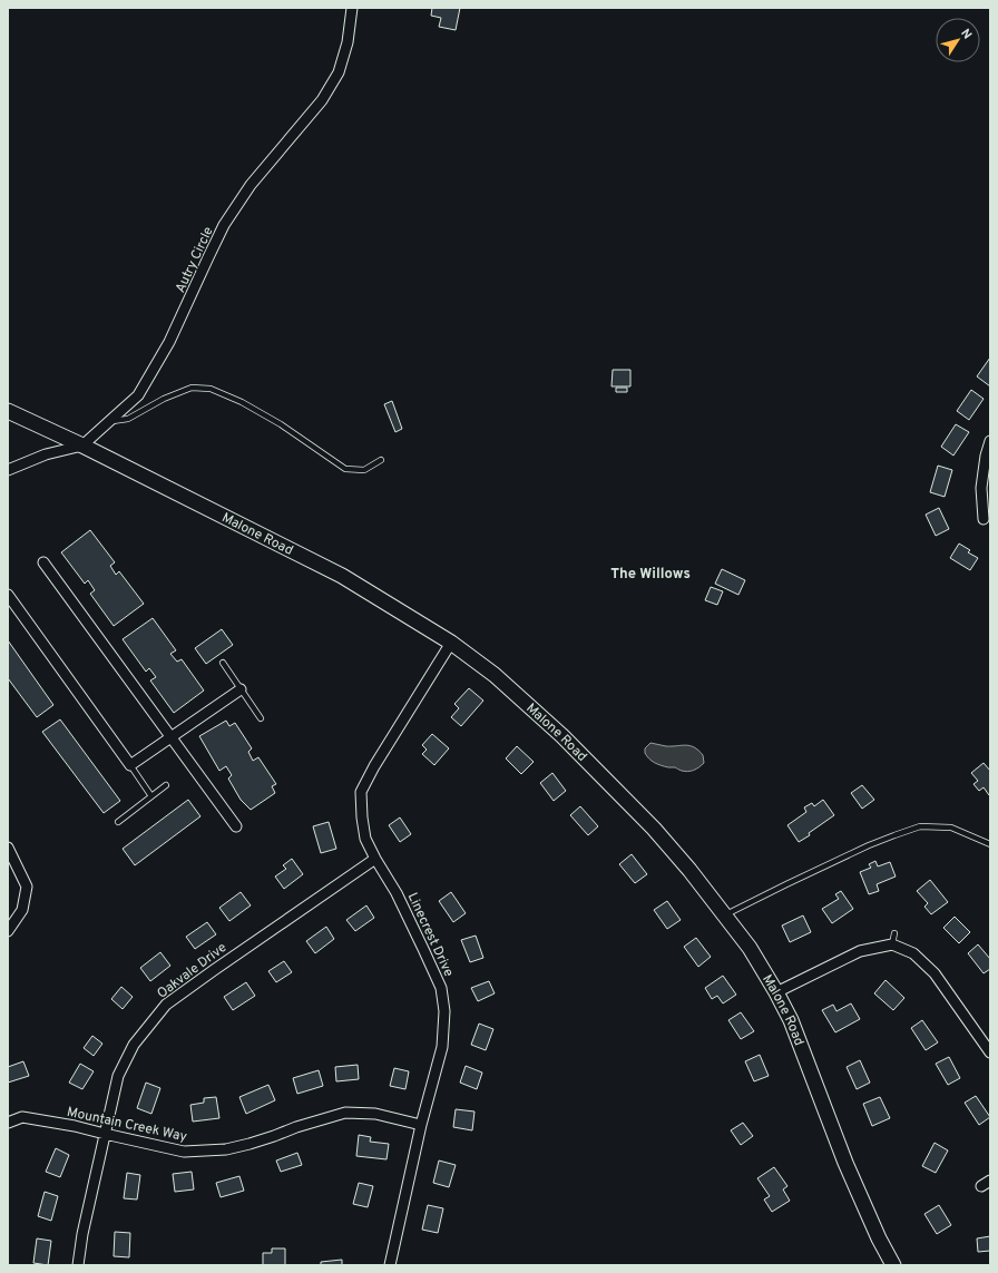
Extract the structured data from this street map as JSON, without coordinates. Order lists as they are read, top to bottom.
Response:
{
  "streets": {
    "street": [
      "Autry Circle",
      "Malone Road",
      "Linecrest Drive",
      "Oakvale Drive",
      "Mountain Creek Way"
    ]
  },
  "crossings": [
    ["Autry Circle", "Malone Road"],
    ["Malone Road", "Linecrest Drive"],
    ["Linecrest Drive", "Oakvale Drive"],
    ["Linecrest Drive", "Mountain Creek Way"],
    ["Oakvale Drive", "Mountain Creek Way"]
  ],
  "districts": ["The Willows"],
  "north": "top right"
}
